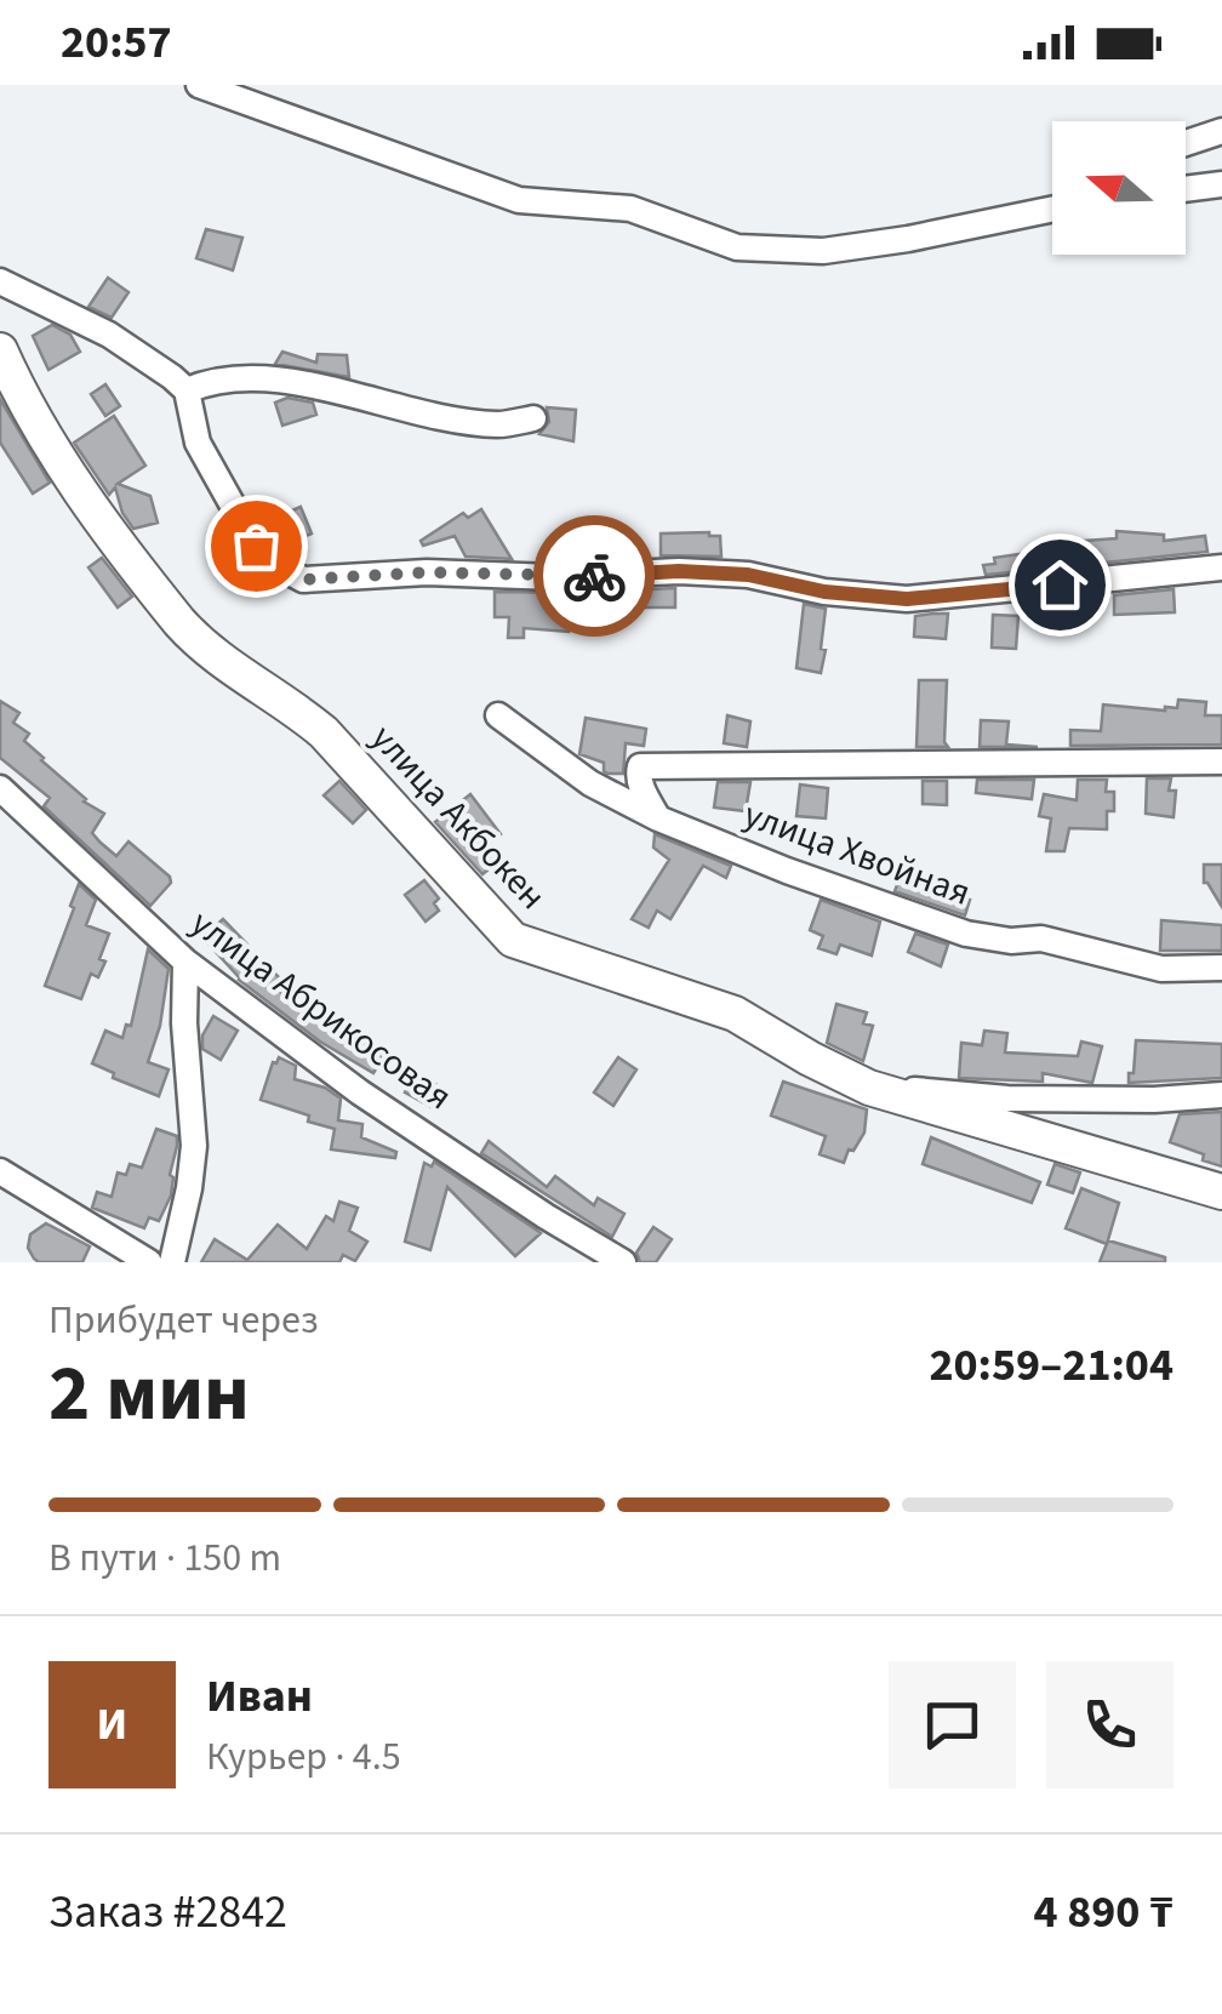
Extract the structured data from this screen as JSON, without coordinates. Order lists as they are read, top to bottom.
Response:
{
  "streets": {
    "street": ["улица Акбокен", "улица Хвойная", "улица Абрикосовая"]
  },
  "north": "left",
  "page": {
    "status": "20:57",
    "heading": ["2 мин", "Прибудет через", "20:59–21:04"],
    "panel": [
      "Иван",
      "Курьер · 4.5",
      "Заказ #2842",
      "4 890 ₸"
    ],
    "bar": "В пути · 150 m",
    "round": "И"
  }
}
